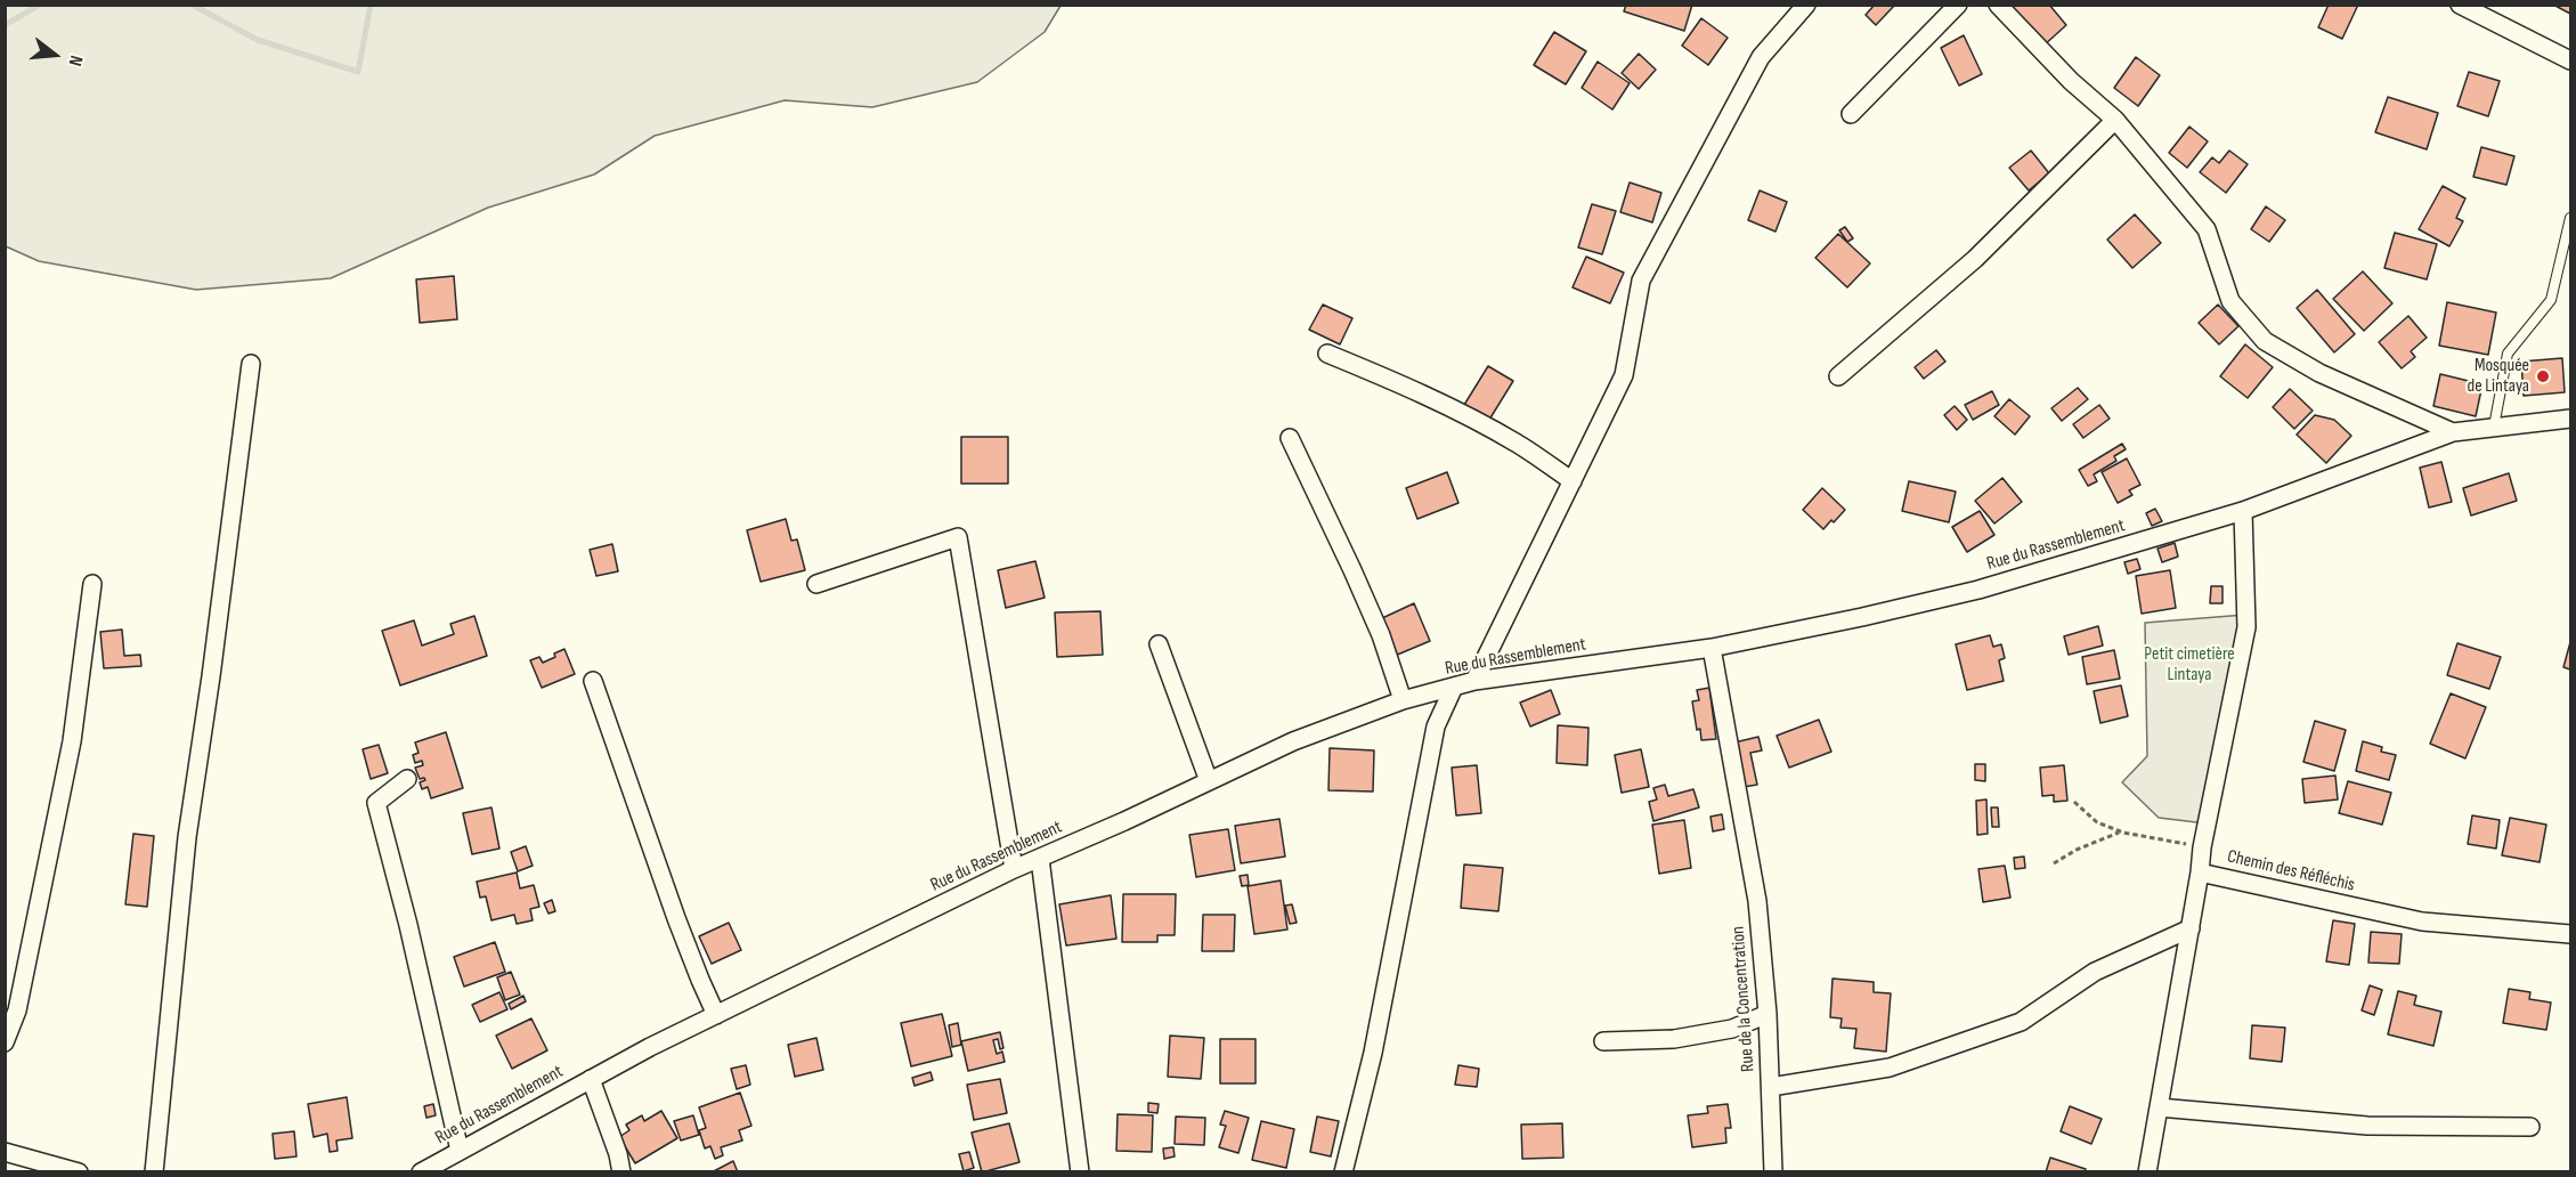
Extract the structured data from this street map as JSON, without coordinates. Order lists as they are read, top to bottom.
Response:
{
  "streets": {
    "street": ["Rue du Rassemblement", "Chemin des Réfléchis", "Rue de la Concentration"]
  },
  "crossings": [
    ["Rue du Rassemblement", "Chemin des Réfléchis"],
    ["Rue du Rassemblement", "Rue de la Concentration"]
  ],
  "parks": ["Petit cimetière Lintaya"],
  "places": ["Mosquée de Lintaya"],
  "north": "right"
}
